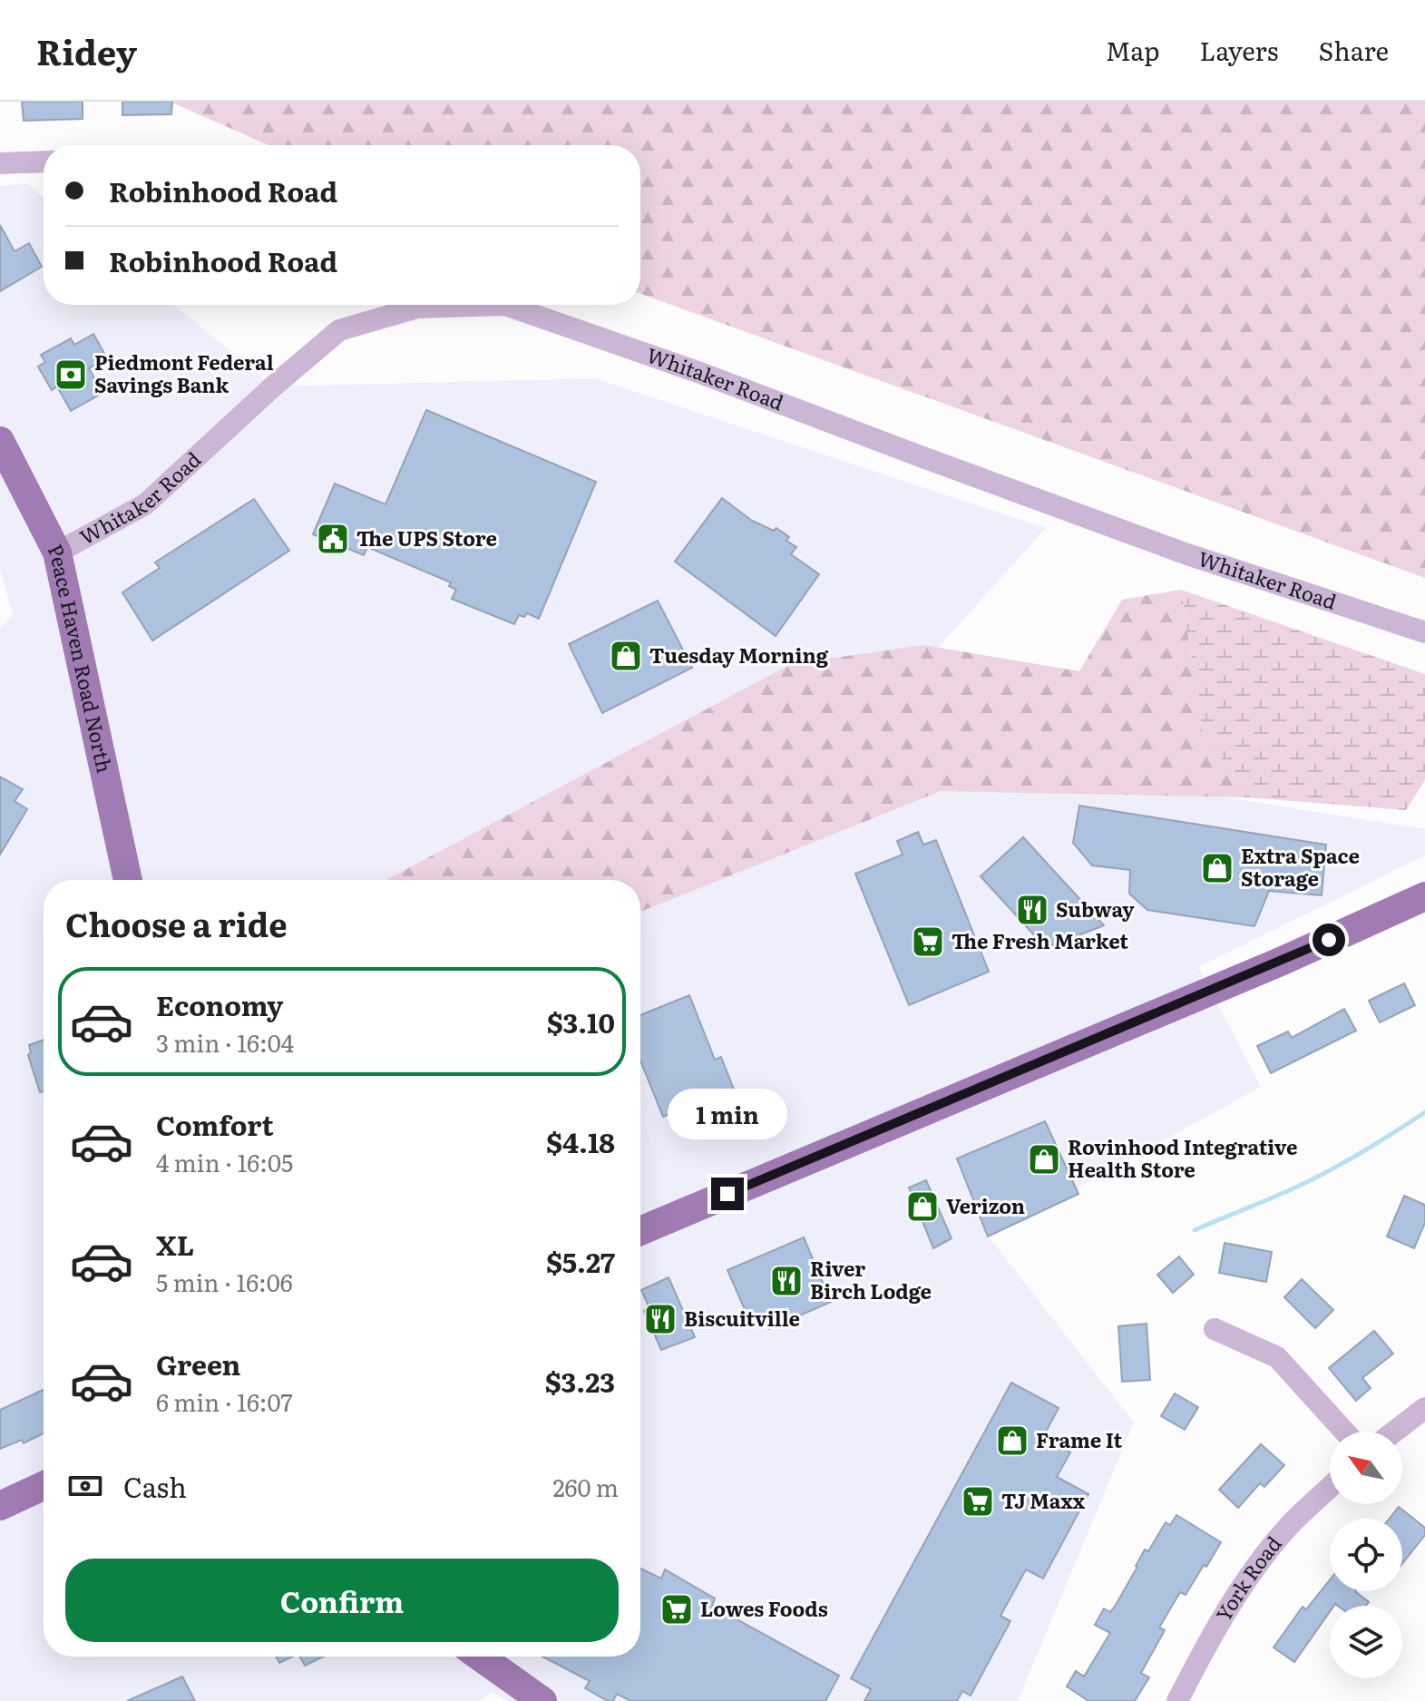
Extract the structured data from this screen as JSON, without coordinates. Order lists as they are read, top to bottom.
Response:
{
  "streets": {
    "main road": ["Peace Haven Road North"],
    "street": ["Whitaker Road", "York Road"]
  },
  "crossings": [
    ["Whitaker Road", "Peace Haven Road North"]
  ],
  "places": {
    "bank": ["Piedmont Federal Savings Bank"],
    "public building": ["The UPS Store"],
    "shop": [
      "Tuesday Morning",
      "Extra Space Storage",
      "Rovinhood Integrative Health Store",
      "Verizon",
      "Frame It"
    ],
    "restaurant": ["Subway", "River Birch Lodge", "Biscuitville"],
    "supermarket": ["The Fresh Market", "TJ Maxx", "Lowes Foods"]
  },
  "north": "top left",
  "page": {
    "header": "Ridey",
    "nav": ["Map", "Layers", "Share"],
    "banner": ["Robinhood Road", "Robinhood Road"],
    "heading": "Choose a ride",
    "list": [
      {
        "name": "Economy",
        "note": "3 min · 16:04",
        "value": "$3.10"
      },
      {
        "name": "Comfort",
        "note": "4 min · 16:05",
        "value": "$4.18"
      },
      {
        "name": "XL",
        "note": "5 min · 16:06",
        "value": "$5.27"
      },
      {
        "name": "Green",
        "note": "6 min · 16:07",
        "value": "$3.23"
      }
    ],
    "bubble": "1 min",
    "pay": ["Cash", "260 m"],
    "buttons": "Confirm"
  }
}
